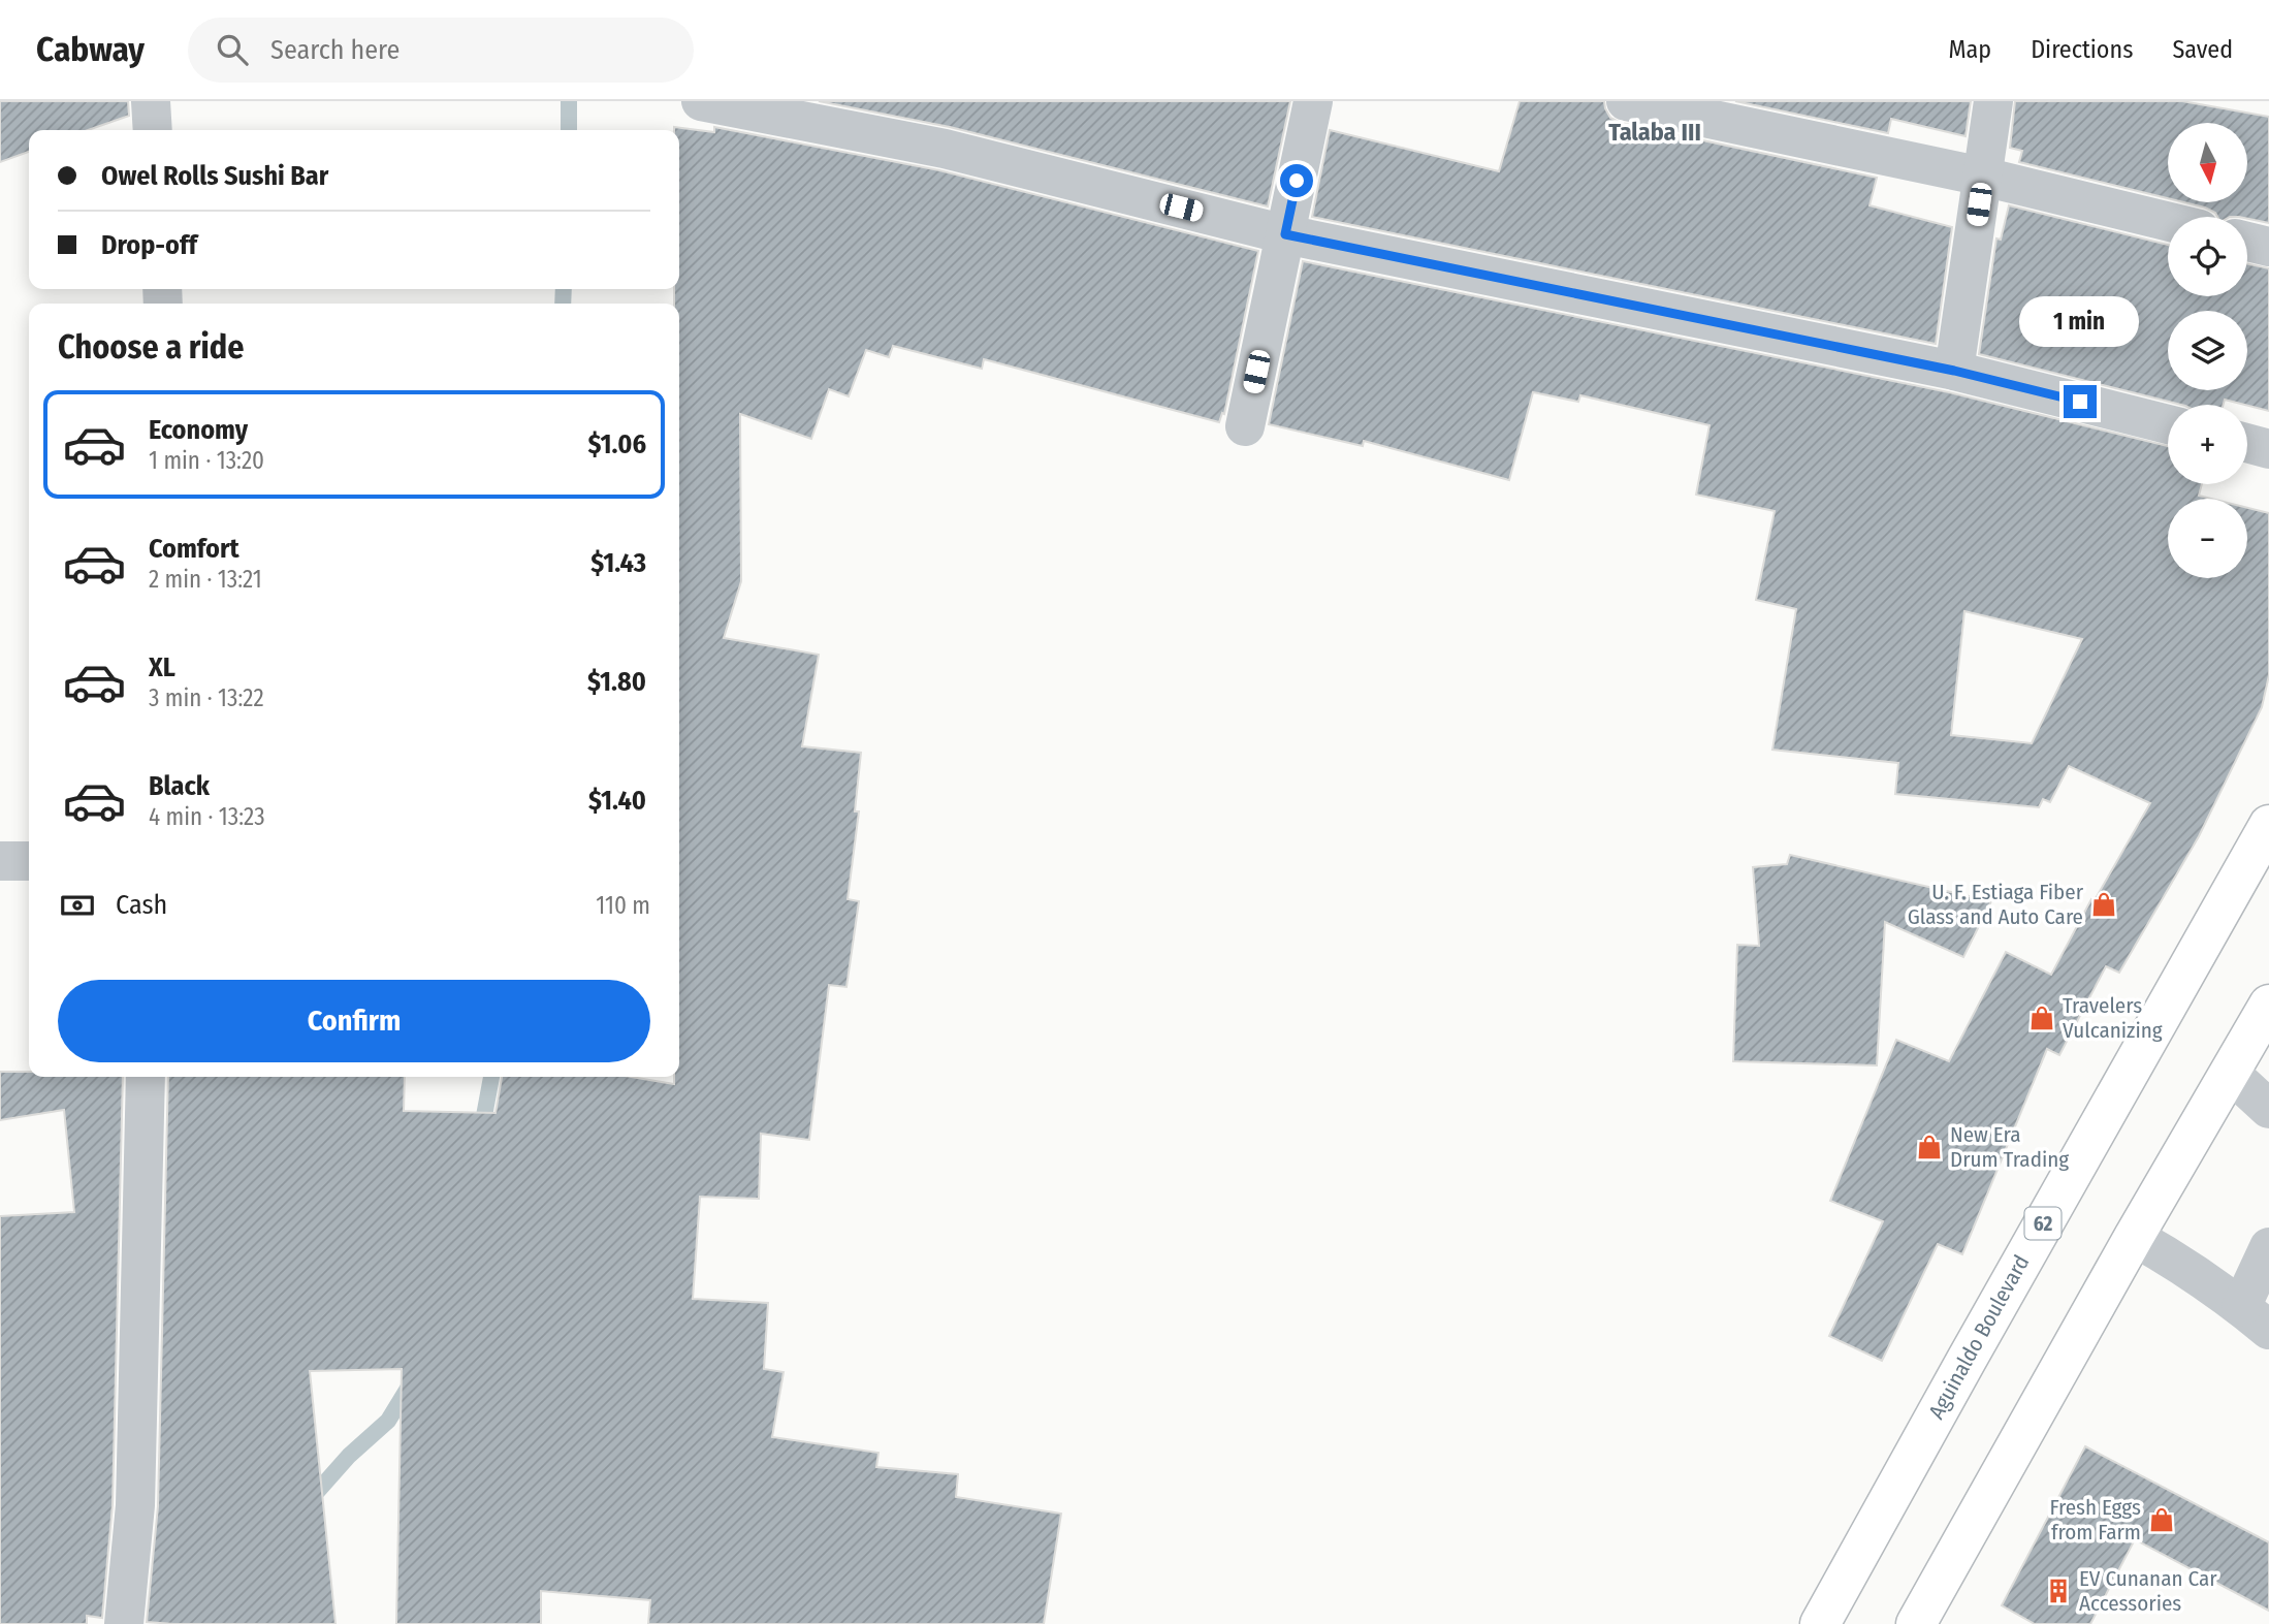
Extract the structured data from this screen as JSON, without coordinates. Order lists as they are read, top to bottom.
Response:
{
  "streets": {
    "highway": ["62", "Aguinaldo Boulevard"]
  },
  "districts": ["Talaba III"],
  "places": {
    "shop": [
      "U. F. Estiaga Fiber Glass and Auto Care",
      "Travelers Vulcanizing",
      "New Era Drum Trading",
      "Fresh Eggs from Farm"
    ],
    "building": ["EV Cunanan Car Accessories"]
  },
  "north": "bottom",
  "page": {
    "header": "Cabway",
    "search": "Search here",
    "nav": ["Map", "Directions", "Saved"],
    "map_buttons": ["+", "−"],
    "banner": ["Owel Rolls Sushi Bar", "Drop-off"],
    "bubble": "1 min",
    "heading": "Choose a ride",
    "list": [
      {
        "name": "Economy",
        "note": "1 min · 13:20",
        "value": "$1.06"
      },
      {
        "name": "Comfort",
        "note": "2 min · 13:21",
        "value": "$1.43"
      },
      {
        "name": "XL",
        "note": "3 min · 13:22",
        "value": "$1.80"
      },
      {
        "name": "Black",
        "note": "4 min · 13:23",
        "value": "$1.40"
      }
    ],
    "pay": ["Cash", "110 m"],
    "buttons": "Confirm"
  }
}
